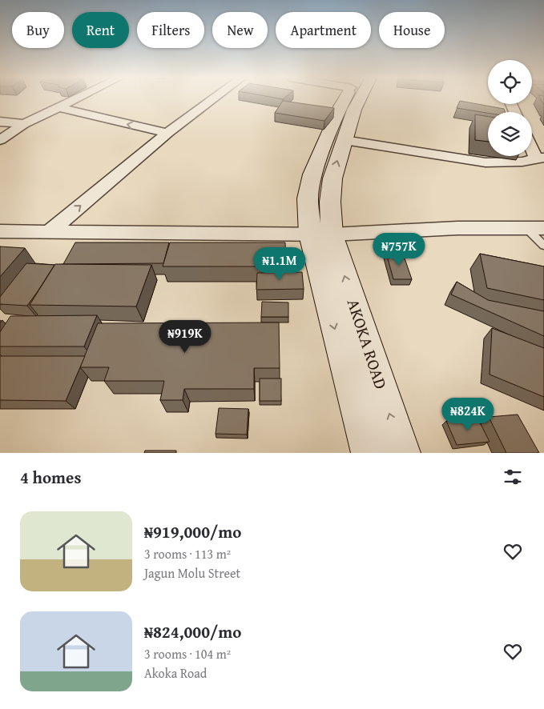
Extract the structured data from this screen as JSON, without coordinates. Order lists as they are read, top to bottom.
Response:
{
  "streets": {
    "main road": ["AKOKA ROAD"]
  },
  "page": {
    "chip": [
      "Buy",
      "Rent",
      "Filters",
      "New",
      "Apartment",
      "House"
    ],
    "price": [
      "₦757K",
      "₦1.1M",
      "₦919K",
      "₦824K"
    ],
    "heading": "4 homes",
    "list": [
      {
        "name": "₦919,000/mo",
        "note": "3 rooms · 113 m² · Jagun Molu Street"
      },
      {
        "name": "₦824,000/mo",
        "note": "3 rooms · 104 m² · Akoka Road"
      }
    ]
  }
}
